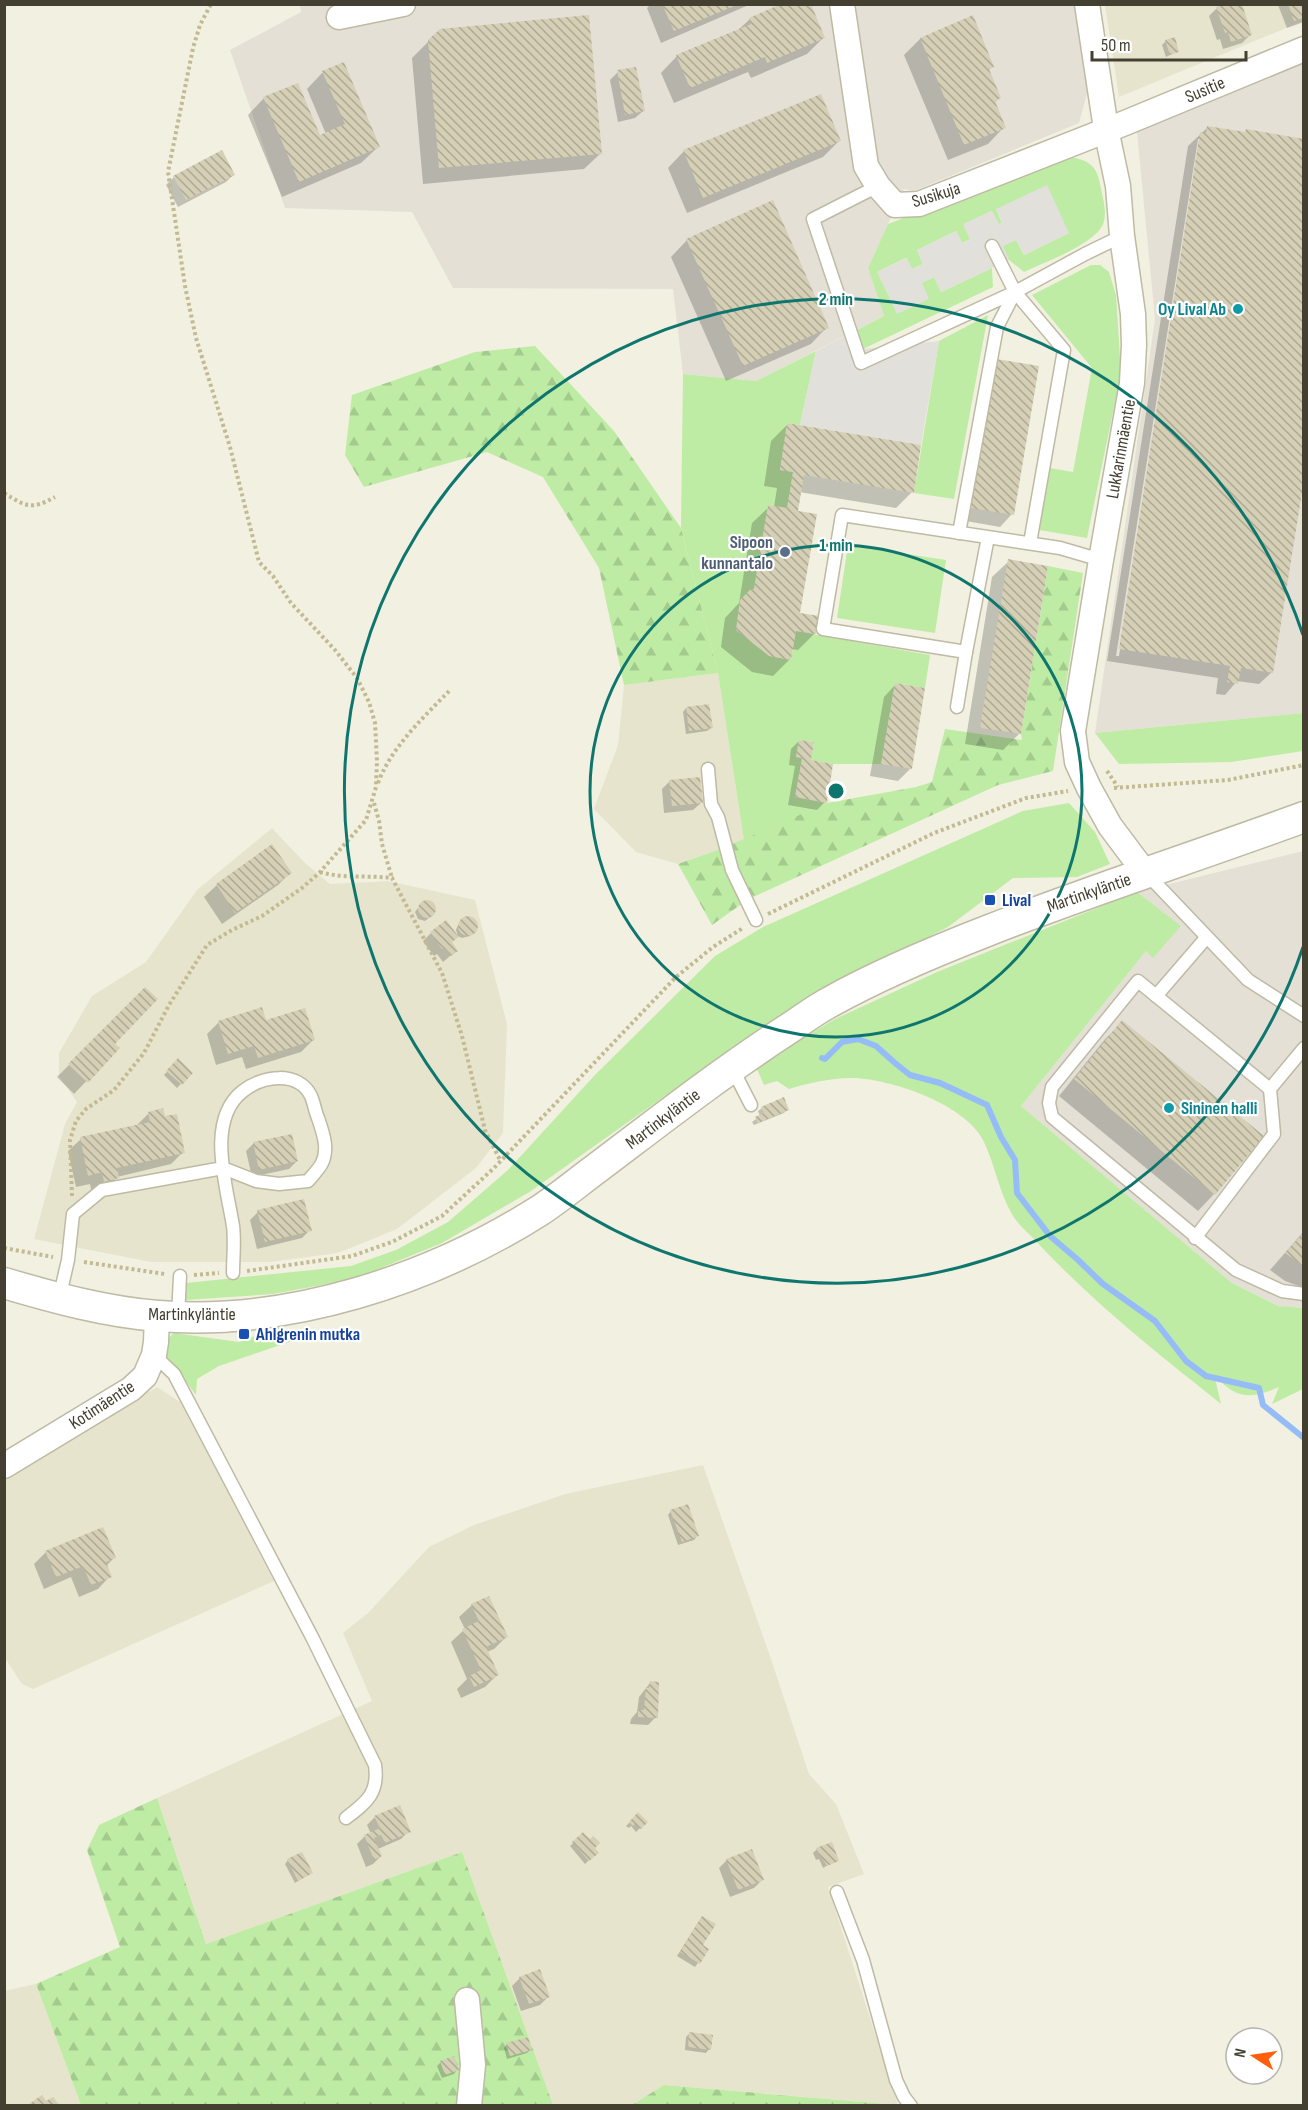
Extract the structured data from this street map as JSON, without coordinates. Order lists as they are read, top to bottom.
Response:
{
  "streets": {
    "street": [
      "Susitie",
      "Susikuja",
      "Lukkarinmäentie",
      "Martinkyläntie",
      "Kotimäentie"
    ]
  },
  "crossings": [
    ["Susitie", "Susikuja"],
    ["Susitie", "Lukkarinmäentie"],
    ["Susikuja", "Lukkarinmäentie"],
    ["Lukkarinmäentie", "Martinkyläntie"],
    ["Martinkyläntie", "Kotimäentie"]
  ],
  "places": {
    "other": ["Oy Lival Ab", "Sipoon kunnantalo", "Sininen halli"],
    "transit": ["Lival", "Ahlgrenin mutka"]
  },
  "scale_bar": "50 m",
  "north": "left",
  "rings": ["2 min", "1 min"]
}
